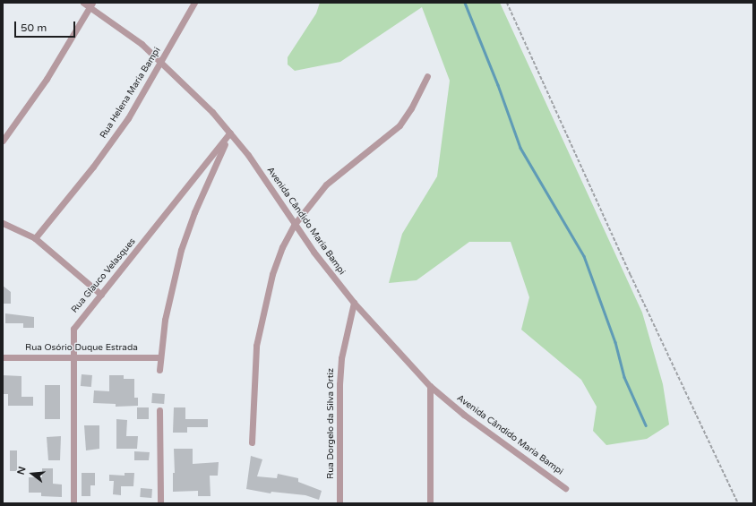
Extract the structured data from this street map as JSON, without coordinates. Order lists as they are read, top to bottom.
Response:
{
  "streets": {
    "street": [
      "Rua Helena Maria Bampi",
      "Avenida Cândido Maria Bampi",
      "Rua Glauco Velasques",
      "Rua Osório Duque Estrada",
      "Rua Dorgelo da Silva Ortiz"
    ]
  },
  "crossings": [
    ["Rua Helena Maria Bampi", "Avenida Cândido Maria Bampi"],
    ["Avenida Cândido Maria Bampi", "Rua Glauco Velasques"],
    ["Avenida Cândido Maria Bampi", "Rua Dorgelo da Silva Ortiz"],
    ["Rua Glauco Velasques", "Rua Osório Duque Estrada"]
  ],
  "scale_bar": "50 m",
  "north": "left"
}
